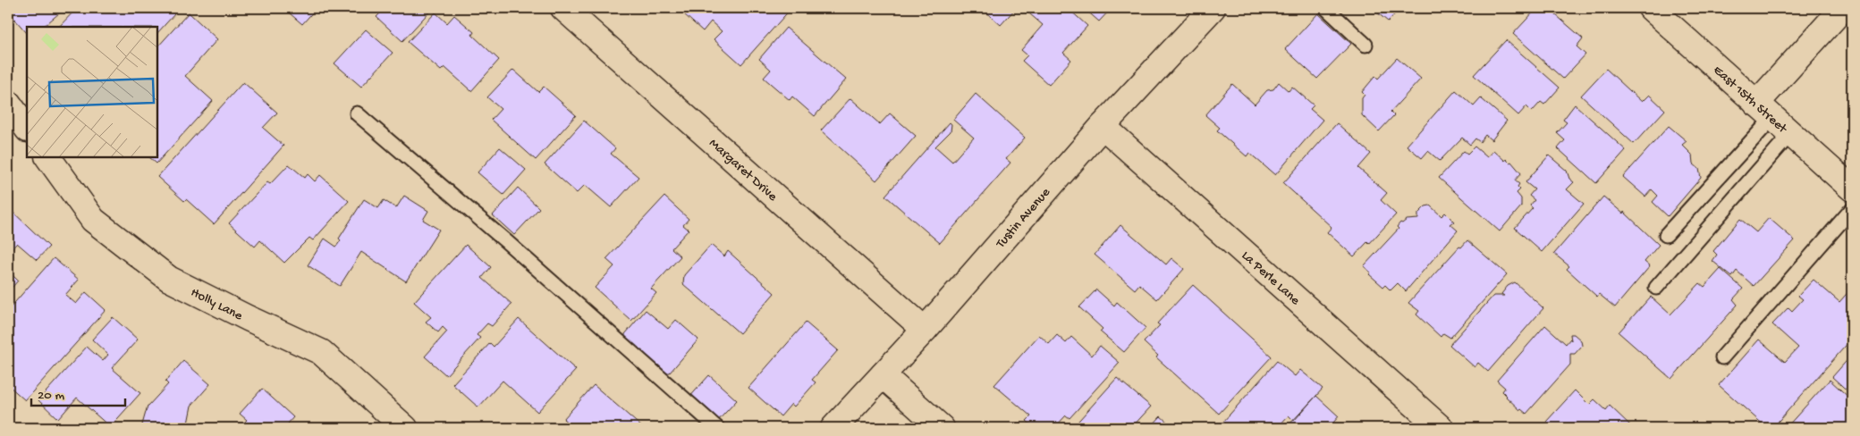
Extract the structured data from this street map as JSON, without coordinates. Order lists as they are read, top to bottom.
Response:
{
  "streets": {
    "street": [
      "East 15th Street",
      "Margaret Drive",
      "Tustin Avenue",
      "La Perle Lane",
      "Holly Lane"
    ]
  },
  "crossings": [
    ["Margaret Drive", "Tustin Avenue"],
    ["Tustin Avenue", "La Perle Lane"]
  ],
  "scale_bar": "20 m"
}
